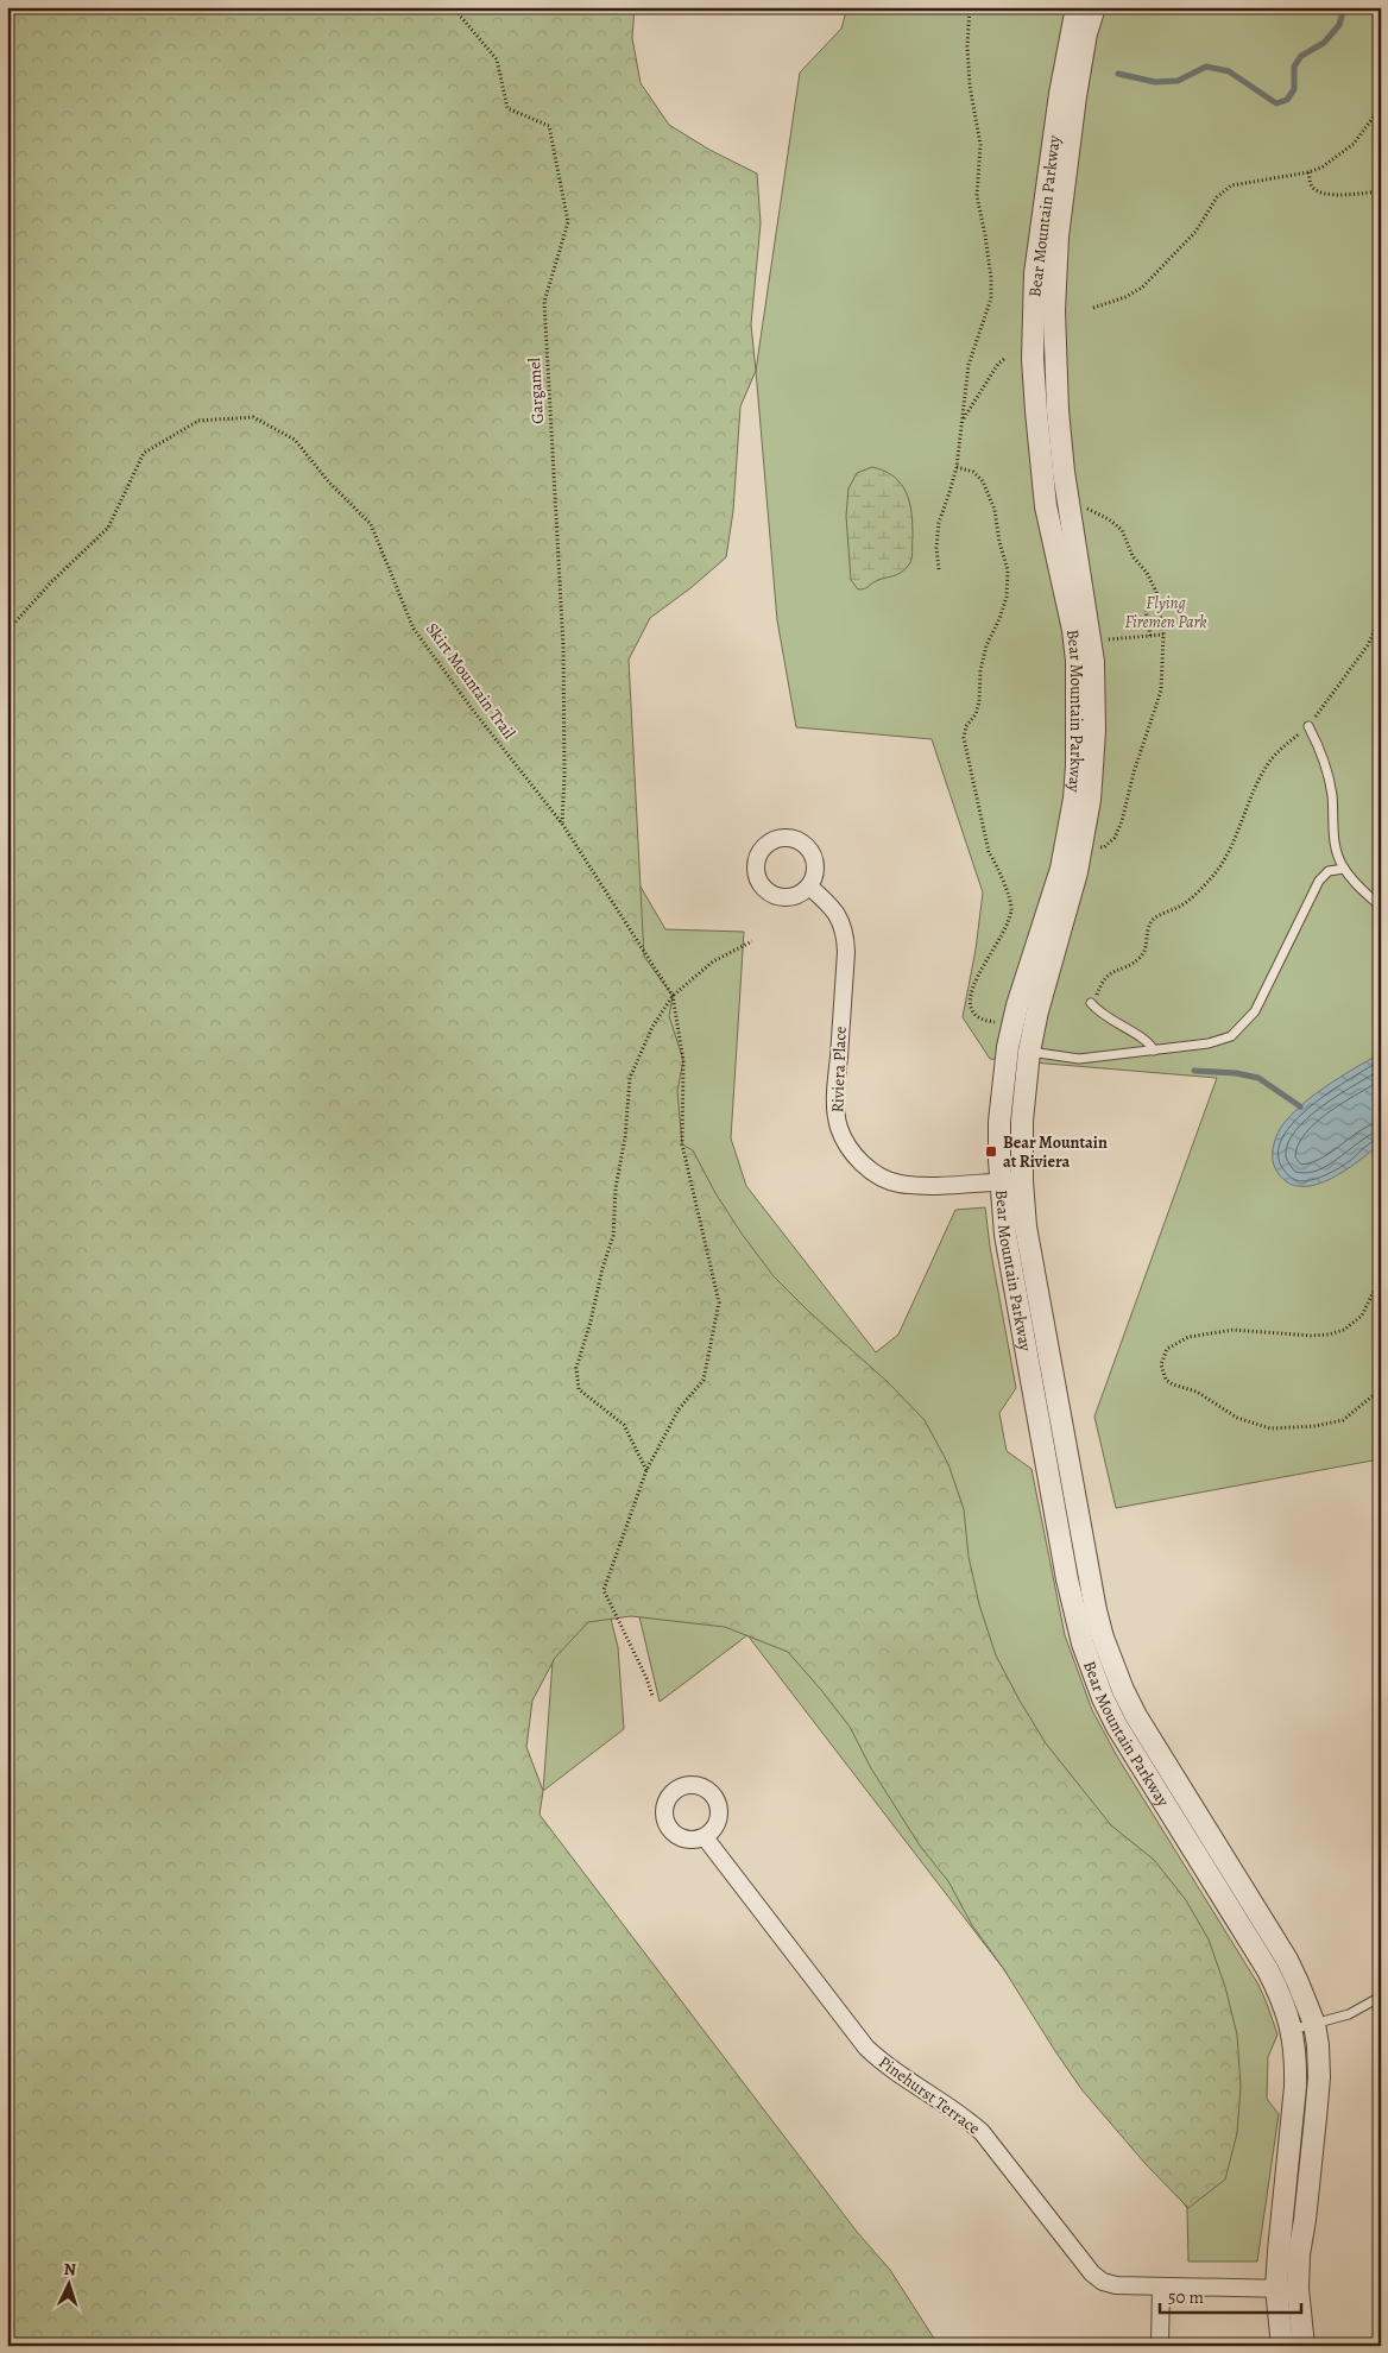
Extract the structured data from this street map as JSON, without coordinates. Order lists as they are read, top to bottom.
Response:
{
  "streets": {
    "street": ["Bear Mountain Parkway", "Riviera Place", "Pinehurst Terrace"],
    "path": ["Gargamel", "Skirt Mountain Trail"]
  },
  "crossings": [
    ["Bear Mountain Parkway", "Riviera Place"],
    ["Bear Mountain Parkway", "Pinehurst Terrace"],
    ["Gargamel", "Skirt Mountain Trail"]
  ],
  "parks": ["Flying Firemen Park"],
  "places": {
    "transit": ["Bear Mountain at Riviera"]
  },
  "scale_bar": "50 m",
  "north": "top"
}
